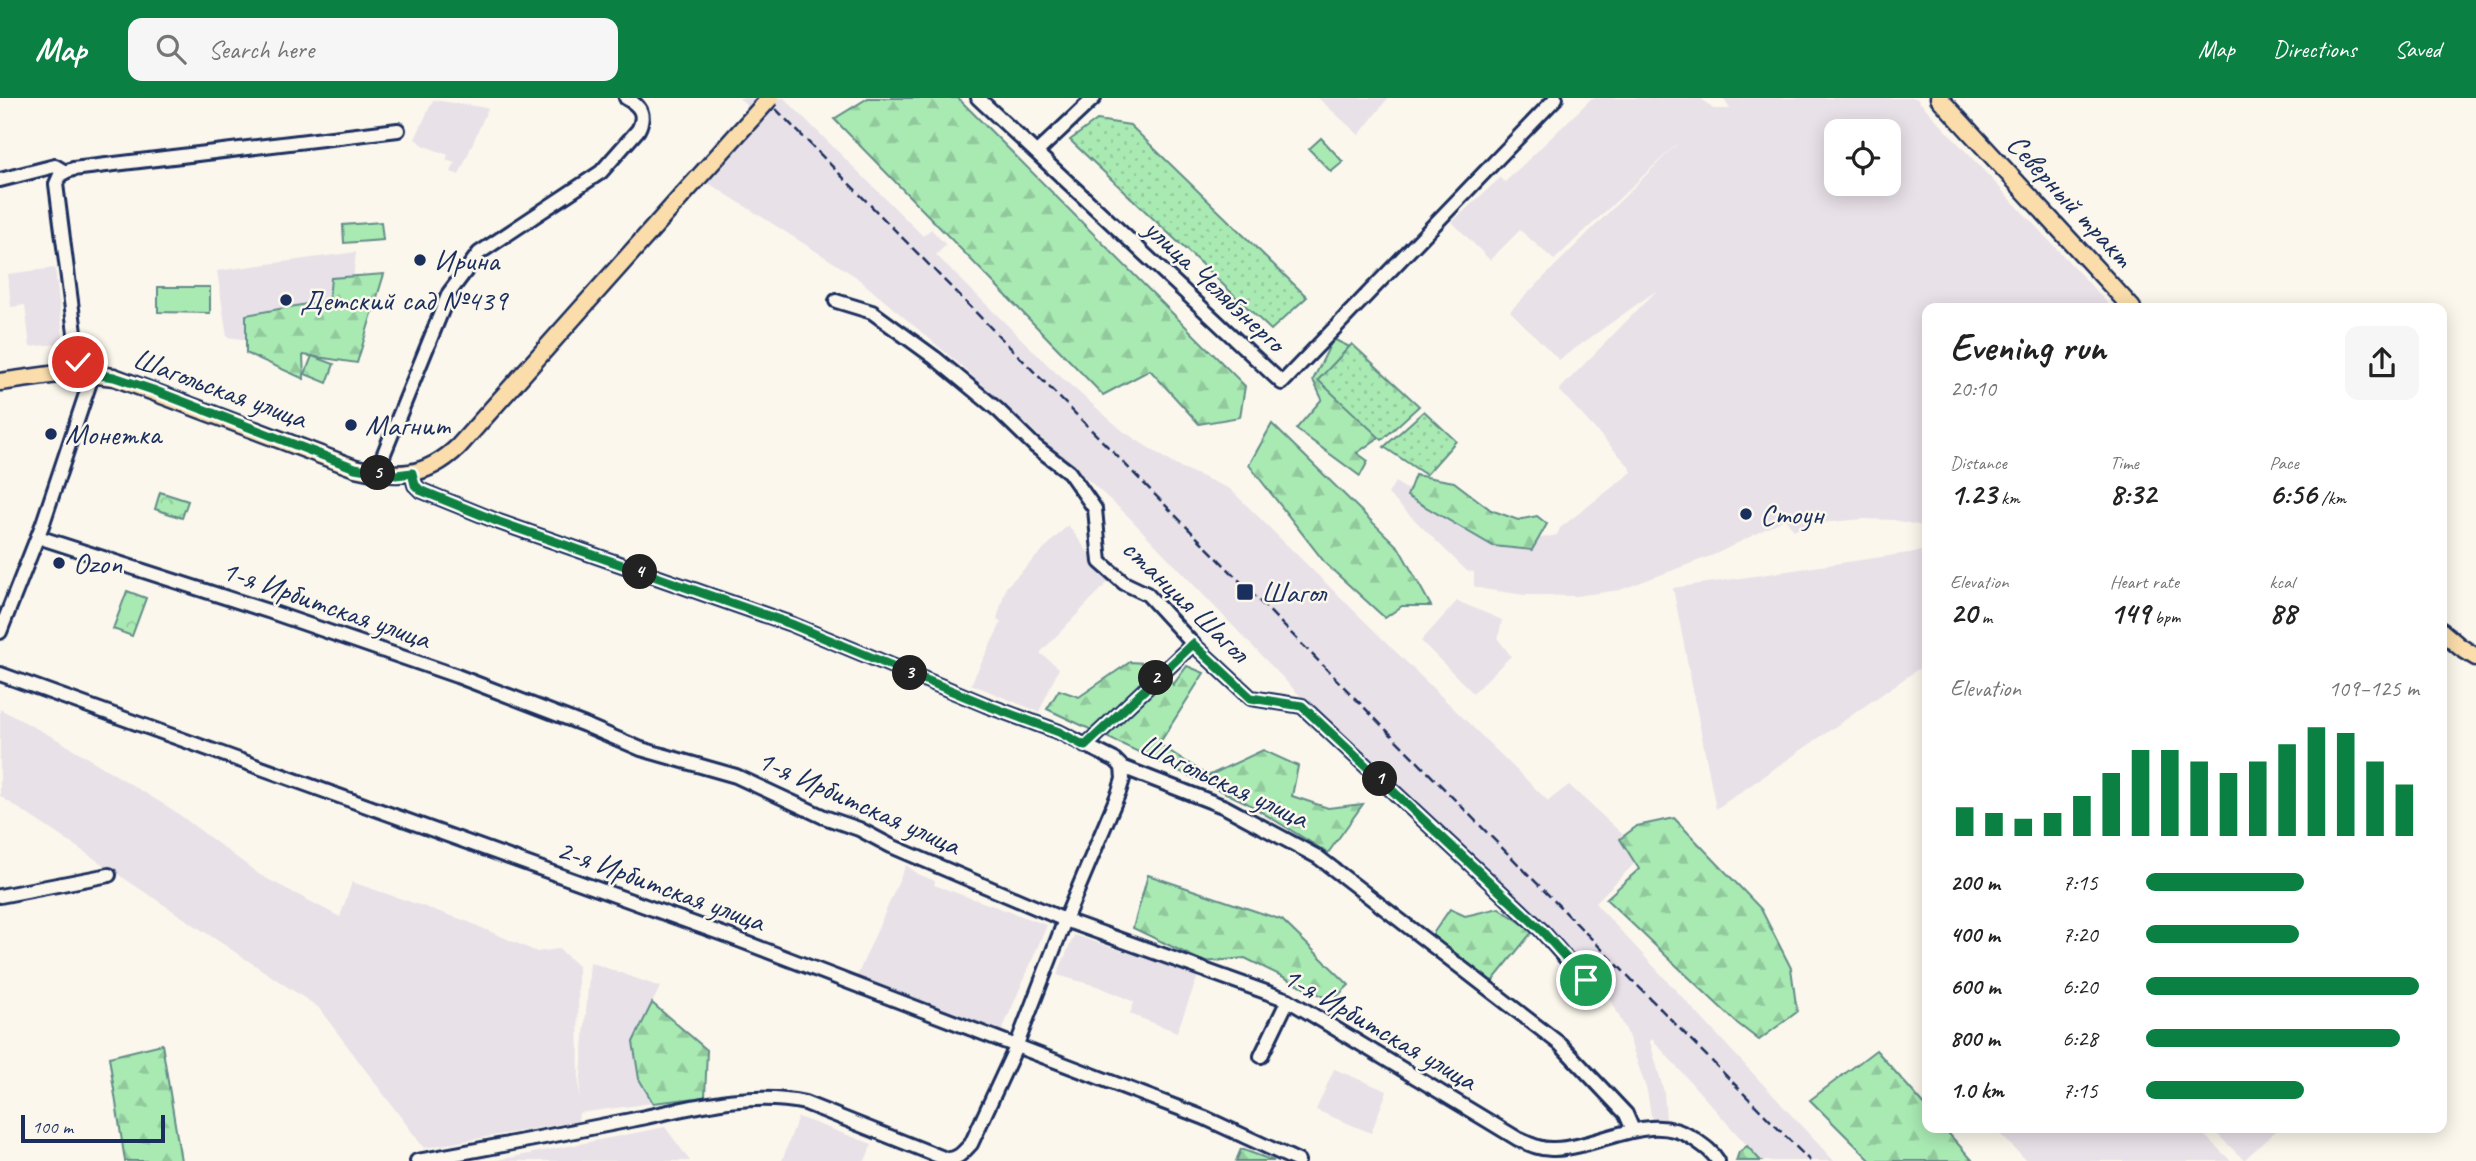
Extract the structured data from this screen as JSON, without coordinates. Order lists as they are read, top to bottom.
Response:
{
  "streets": {
    "main road": ["Северный тракт", "Шагольская улица"],
    "street": [
      "улица Челябэнерго",
      "станция Шагол",
      "1-я Ирбитская улица",
      "2-я Ирбитская улица"
    ]
  },
  "crossings": [
    ["Шагольская улица", "1-я Ирбитская улица"]
  ],
  "places": {
    "other": [
      "Ирина",
      "Детский сад №439",
      "Магнит",
      "Монетка",
      "Стоун",
      "Ozon"
    ],
    "transit": ["Шагол"]
  },
  "scale_bar": "100 m",
  "page": {
    "header": "Map",
    "search": "Search here",
    "nav": ["Map", "Directions", "Saved"],
    "heading": ["Evening run", "20:10"],
    "stats": [
      ["Distance", "1.23 km"],
      ["Time", "8:32"],
      ["Pace", "6:56 /km"],
      ["Elevation", "20 m"],
      ["Heart rate", "149 bpm"],
      ["kcal", "88"]
    ],
    "pins": [
      "5",
      "4",
      "3",
      "2",
      "1"
    ],
    "chart": ["Elevation", "109–125 m"],
    "list": [
      {
        "name": "200 m",
        "note": "7:15"
      },
      {
        "name": "400 m",
        "note": "7:20"
      },
      {
        "name": "600 m",
        "note": "6:20"
      },
      {
        "name": "800 m",
        "note": "6:28"
      },
      {
        "name": "1.0 km",
        "note": "7:15"
      }
    ],
    "scale": "100 m"
  }
}
